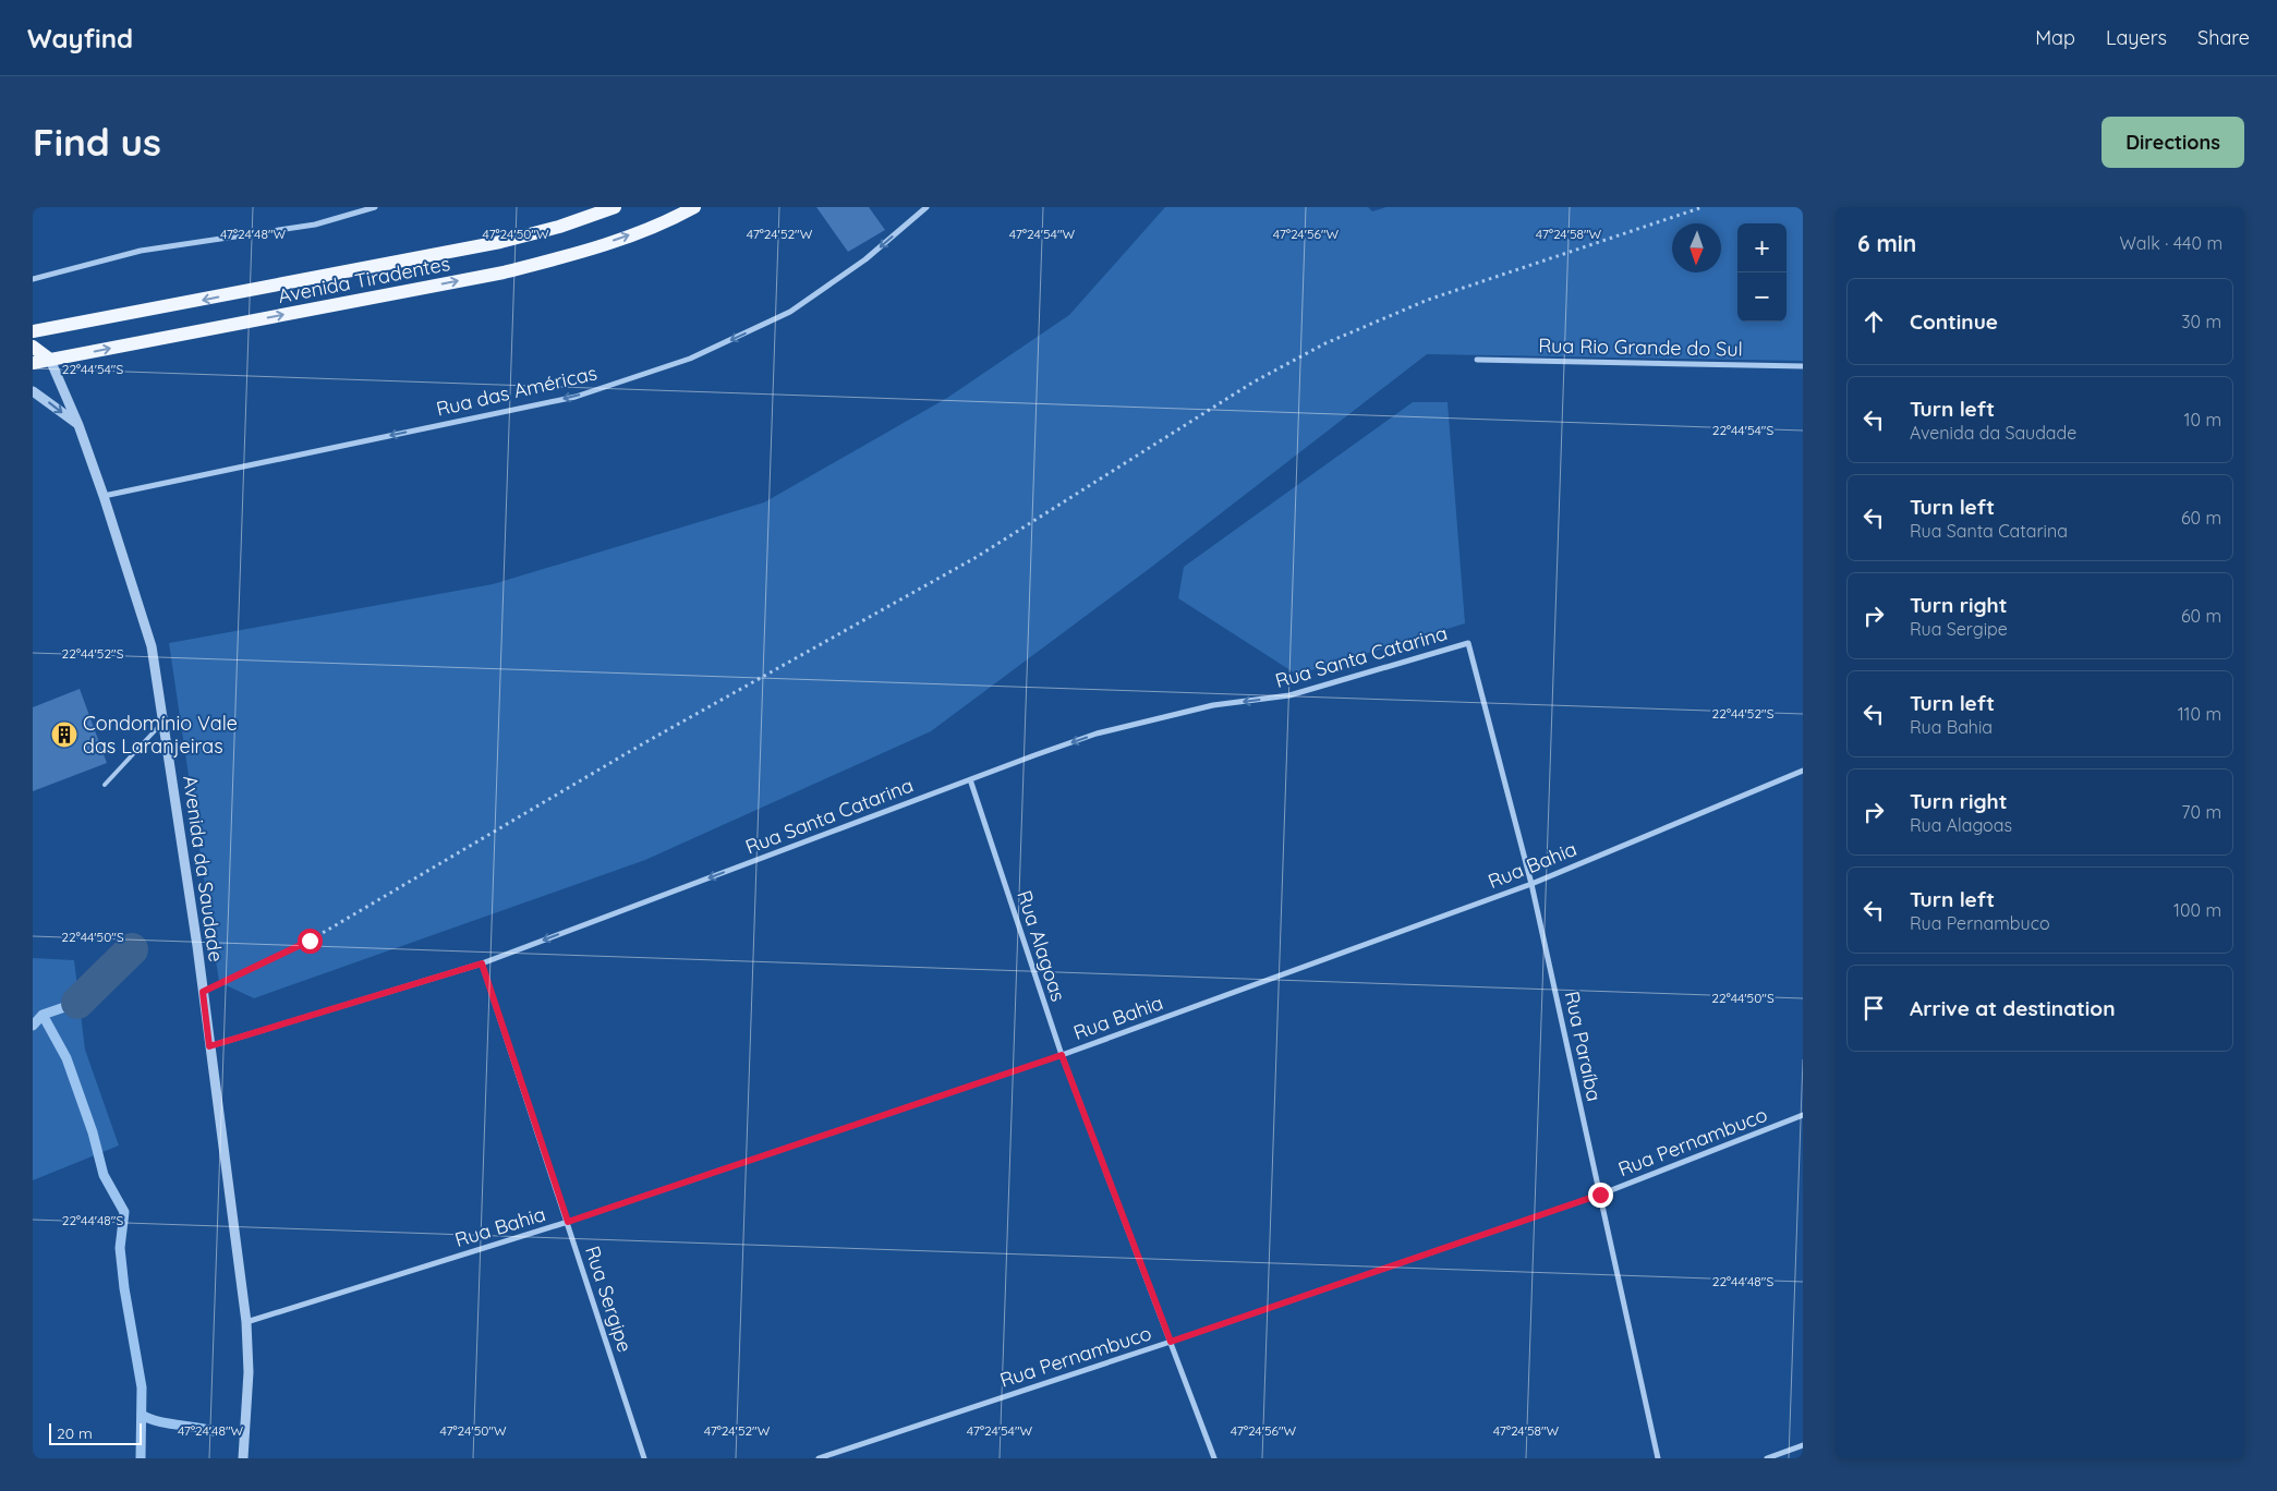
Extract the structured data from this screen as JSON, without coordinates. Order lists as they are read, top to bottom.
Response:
{
  "streets": {
    "main road": ["Avenida Tiradentes"],
    "street": [
      "Rua Rio Grande do Sul",
      "Rua das Américas",
      "Rua Santa Catarina",
      "Rua Bahia",
      "Avenida da Saudade",
      "Rua Alagoas",
      "Rua Paraíba",
      "Rua Pernambuco",
      "Rua Sergipe"
    ]
  },
  "crossings": [
    ["Avenida Tiradentes", "Avenida da Saudade"],
    ["Rua das Américas", "Avenida da Saudade"],
    ["Rua Santa Catarina", "Avenida da Saudade"],
    ["Rua Santa Catarina", "Rua Alagoas"],
    ["Rua Santa Catarina", "Rua Paraíba"],
    ["Rua Santa Catarina", "Rua Sergipe"],
    ["Rua Bahia", "Avenida da Saudade"],
    ["Rua Bahia", "Rua Alagoas"],
    ["Rua Bahia", "Rua Paraíba"],
    ["Rua Bahia", "Rua Sergipe"],
    ["Rua Alagoas", "Rua Pernambuco"],
    ["Rua Paraíba", "Rua Pernambuco"]
  ],
  "one_way": ["Rua das Américas", "Rua Santa Catarina"],
  "places": {
    "building": ["Condomínio Vale das Laranjeiras"]
  },
  "scale_bar": "20 m",
  "north": "bottom",
  "page": {
    "header": "Wayfind",
    "nav": ["Map", "Layers", "Share"],
    "buttons": "Directions",
    "title": "Find us",
    "heading": ["6 min", "Walk · 440 m"],
    "map_buttons": ["+", "−"],
    "list": [
      ["Continue", "30 m"],
      ["Turn left", "Avenida da Saudade", "10 m"],
      ["Turn left", "Rua Santa Catarina", "60 m"],
      ["Turn right", "Rua Sergipe", "60 m"],
      ["Turn left", "Rua Bahia", "110 m"],
      ["Turn right", "Rua Alagoas", "70 m"],
      ["Turn left", "Rua Pernambuco", "100 m"],
      "Arrive at destination"
    ],
    "scale": "20 m"
  },
  "coordinates": [
    "47°24'48\"W",
    "47°24'50\"W",
    "47°24'52\"W",
    "47°24'54\"W",
    "47°24'56\"W",
    "47°24'58\"W",
    "22°44'54\"S",
    "22°44'52\"S",
    "22°44'50\"S",
    "22°44'48\"S"
  ]
}
